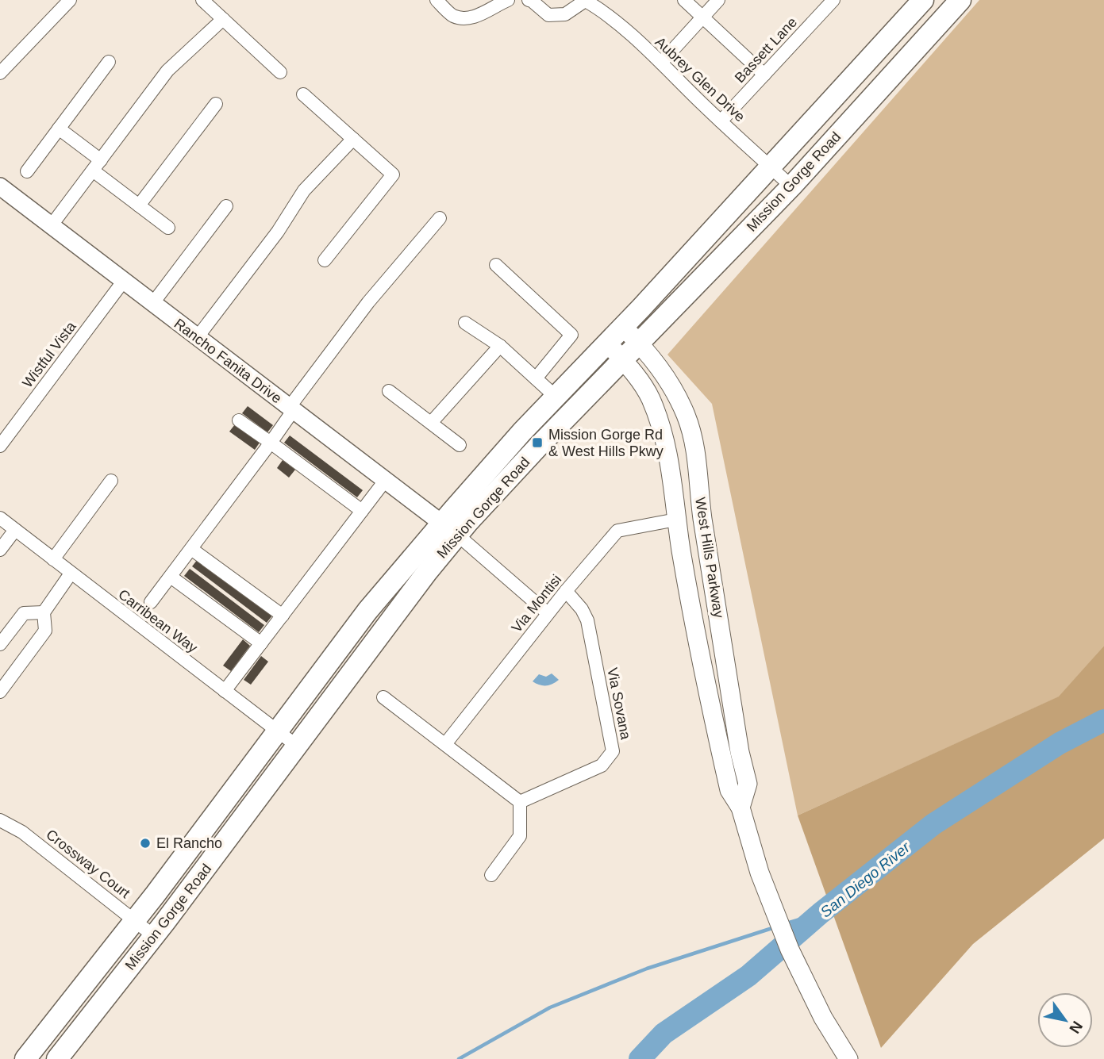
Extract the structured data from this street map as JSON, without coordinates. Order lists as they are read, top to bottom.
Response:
{
  "streets": {
    "main road": ["Mission Gorge Road", "West Hills Parkway"],
    "street": [
      "Bassett Lane",
      "Aubrey Glen Drive",
      "Wistful Vista",
      "Rancho Fanita Drive",
      "Via Montisi",
      "Carribean Way",
      "Via Sovana",
      "Crossway Court"
    ]
  },
  "crossings": [
    ["Bassett Lane", "Aubrey Glen Drive"],
    ["Aubrey Glen Drive", "Mission Gorge Road"],
    ["Mission Gorge Road", "Rancho Fanita Drive"],
    ["Mission Gorge Road", "West Hills Parkway"],
    ["Mission Gorge Road", "Carribean Way"],
    ["Mission Gorge Road", "Crossway Court"],
    ["Wistful Vista", "Rancho Fanita Drive"],
    ["West Hills Parkway", "Via Montisi"],
    ["Via Montisi", "Via Sovana"]
  ],
  "water": ["San Diego River"],
  "places": {
    "transit": ["Mission Gorge Rd & West Hills Pkwy"],
    "other": ["El Rancho"]
  },
  "north": "bottom right"
}
